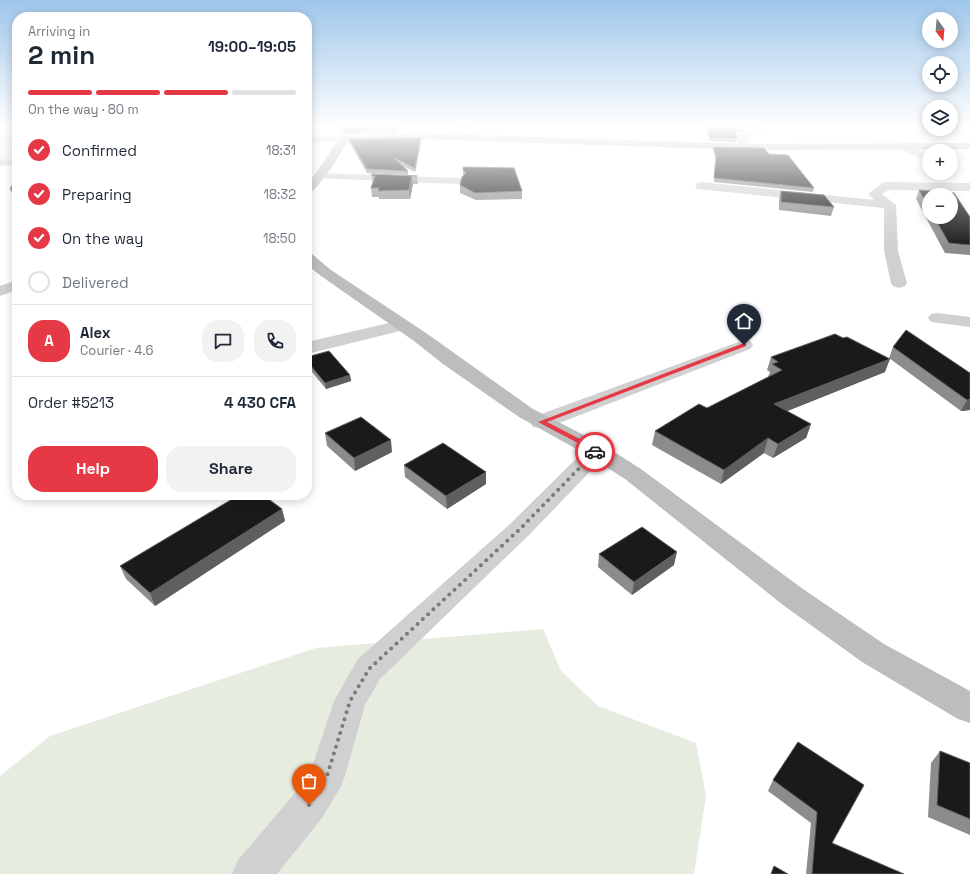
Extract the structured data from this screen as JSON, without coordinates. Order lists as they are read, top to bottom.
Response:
{
  "north": "bottom",
  "page": {
    "map_buttons": ["+", "−"],
    "heading": ["2 min", "Arriving in", "19:00–19:05"],
    "panel": [
      "Alex",
      "Courier · 4.6",
      "Order #5213",
      "4 430 CFA"
    ],
    "bar": "On the way · 80 m",
    "list": [
      ["Confirmed", "18:31"],
      ["Preparing", "18:32"],
      ["On the way", "18:50"],
      "Delivered"
    ],
    "round": "A",
    "buttons": ["Help", "Share"]
  }
}
